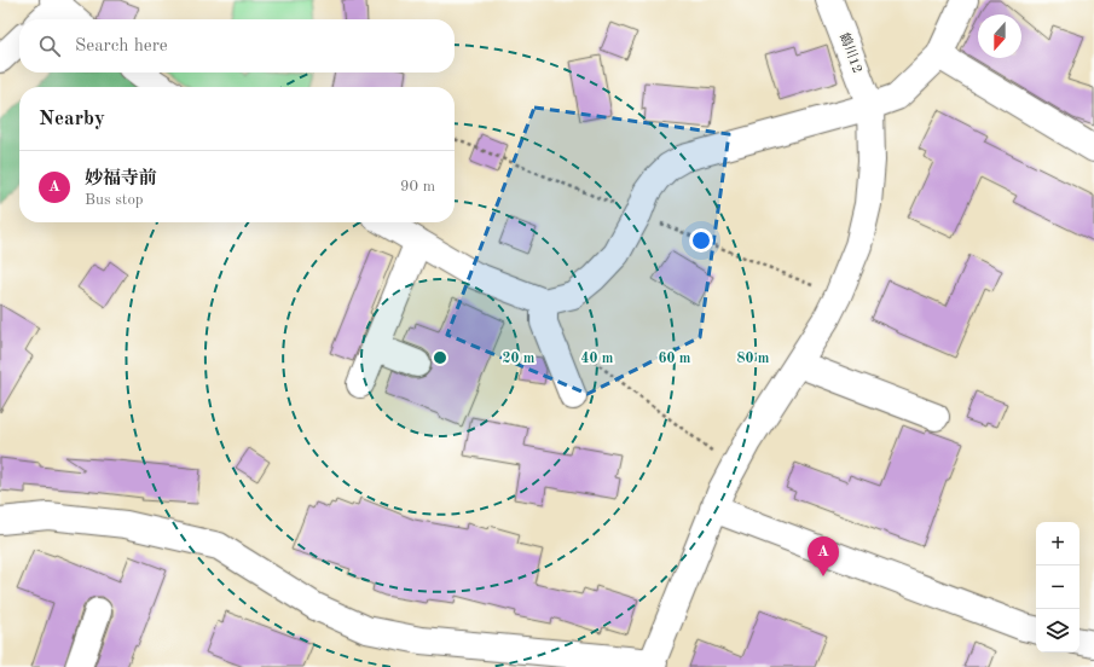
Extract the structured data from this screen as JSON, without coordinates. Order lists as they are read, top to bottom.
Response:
{
  "streets": {
    "street": ["鶴川12"]
  },
  "north": "bottom",
  "page": {
    "search": "Search here",
    "heading": "Nearby",
    "list": [
      {
        "mark": "A",
        "name": "妙福寺前",
        "note": "Bus stop",
        "value": "90 m"
      }
    ],
    "map_buttons": ["+", "−"],
    "pins": "A"
  },
  "rings": [
    "20 m",
    "40 m",
    "60 m",
    "80 m"
  ]
}
